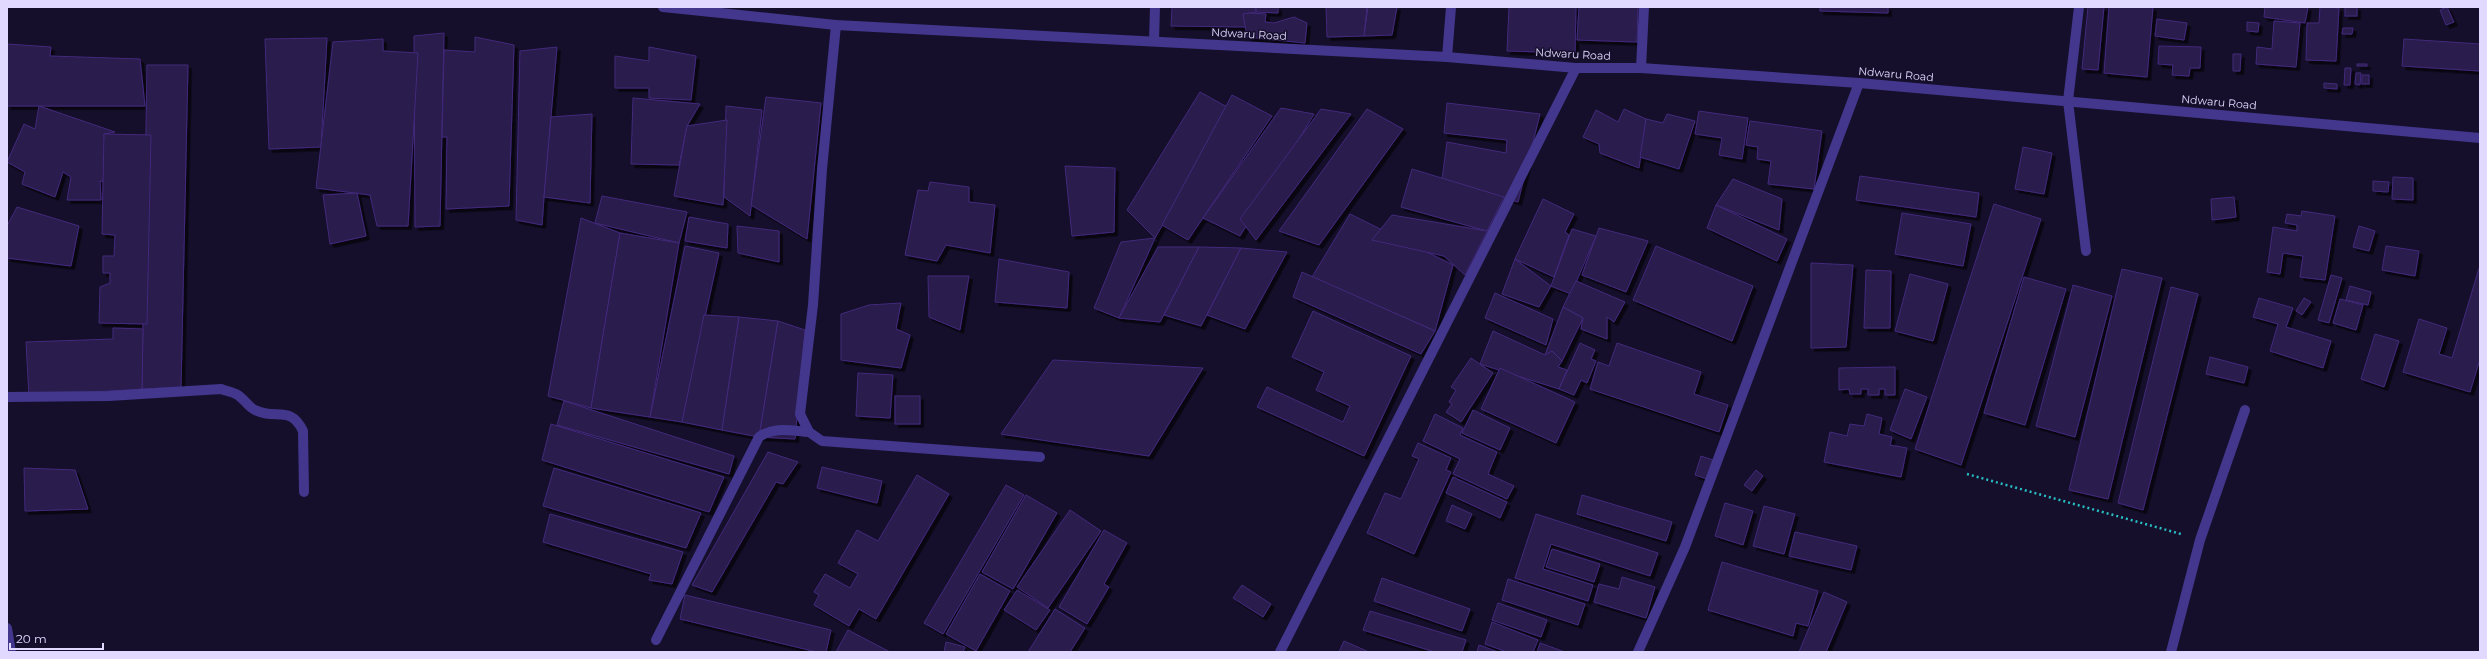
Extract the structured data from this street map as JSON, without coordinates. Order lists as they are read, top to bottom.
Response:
{
  "streets": {
    "street": ["Ndwaru Road"]
  },
  "scale_bar": "20 m"
}
